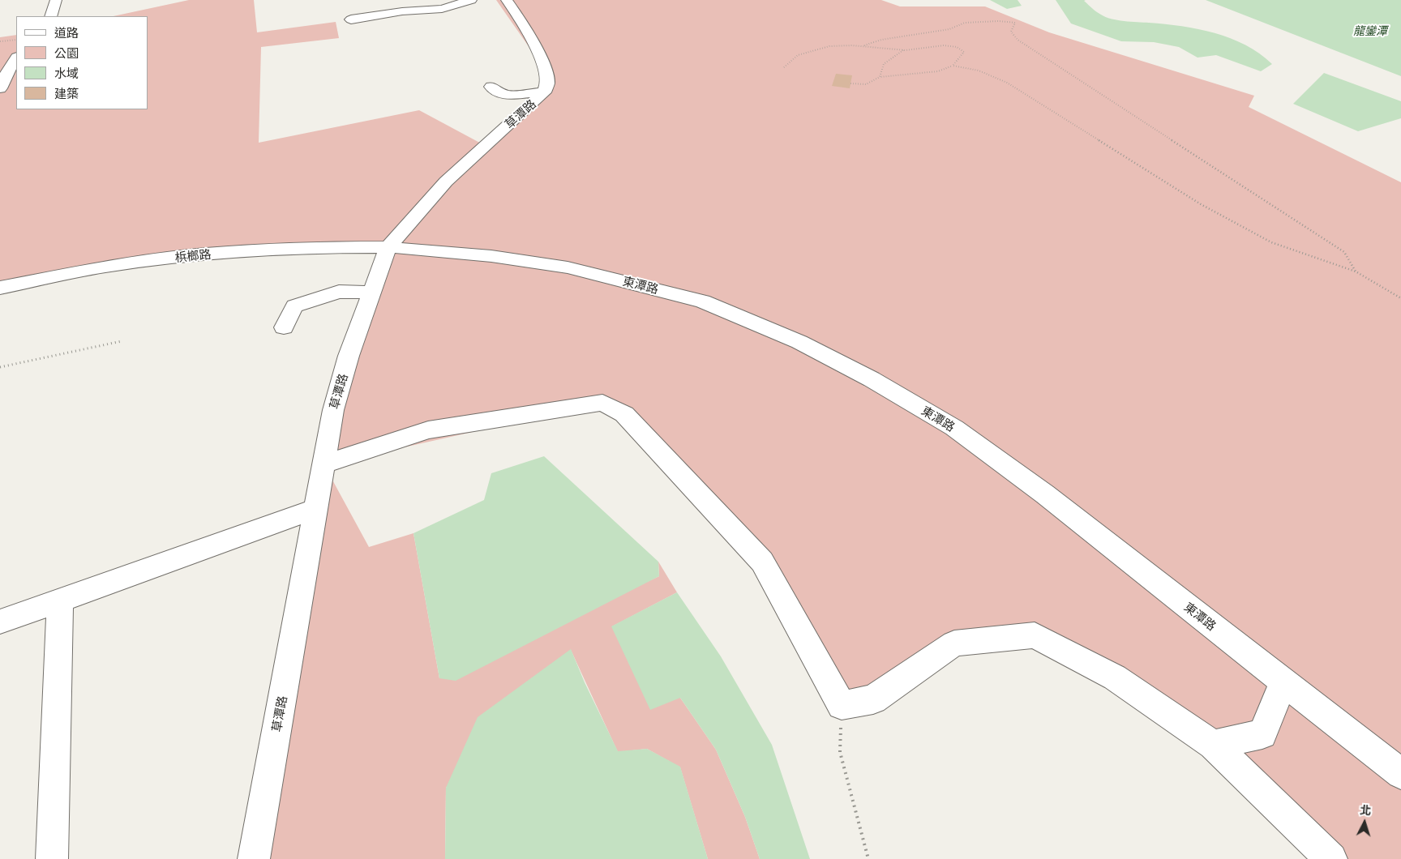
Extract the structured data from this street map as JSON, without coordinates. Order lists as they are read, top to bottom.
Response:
{
  "streets": {
    "street": ["草潭路", "梹榔路", "東潭路"]
  },
  "crossings": [
    ["草潭路", "梹榔路"],
    ["草潭路", "東潭路"],
    ["梹榔路", "東潭路"]
  ],
  "water": ["龍鑾潭"],
  "legend": [
    "道路",
    "公園",
    "水域",
    "建築"
  ],
  "north": "top"
}
